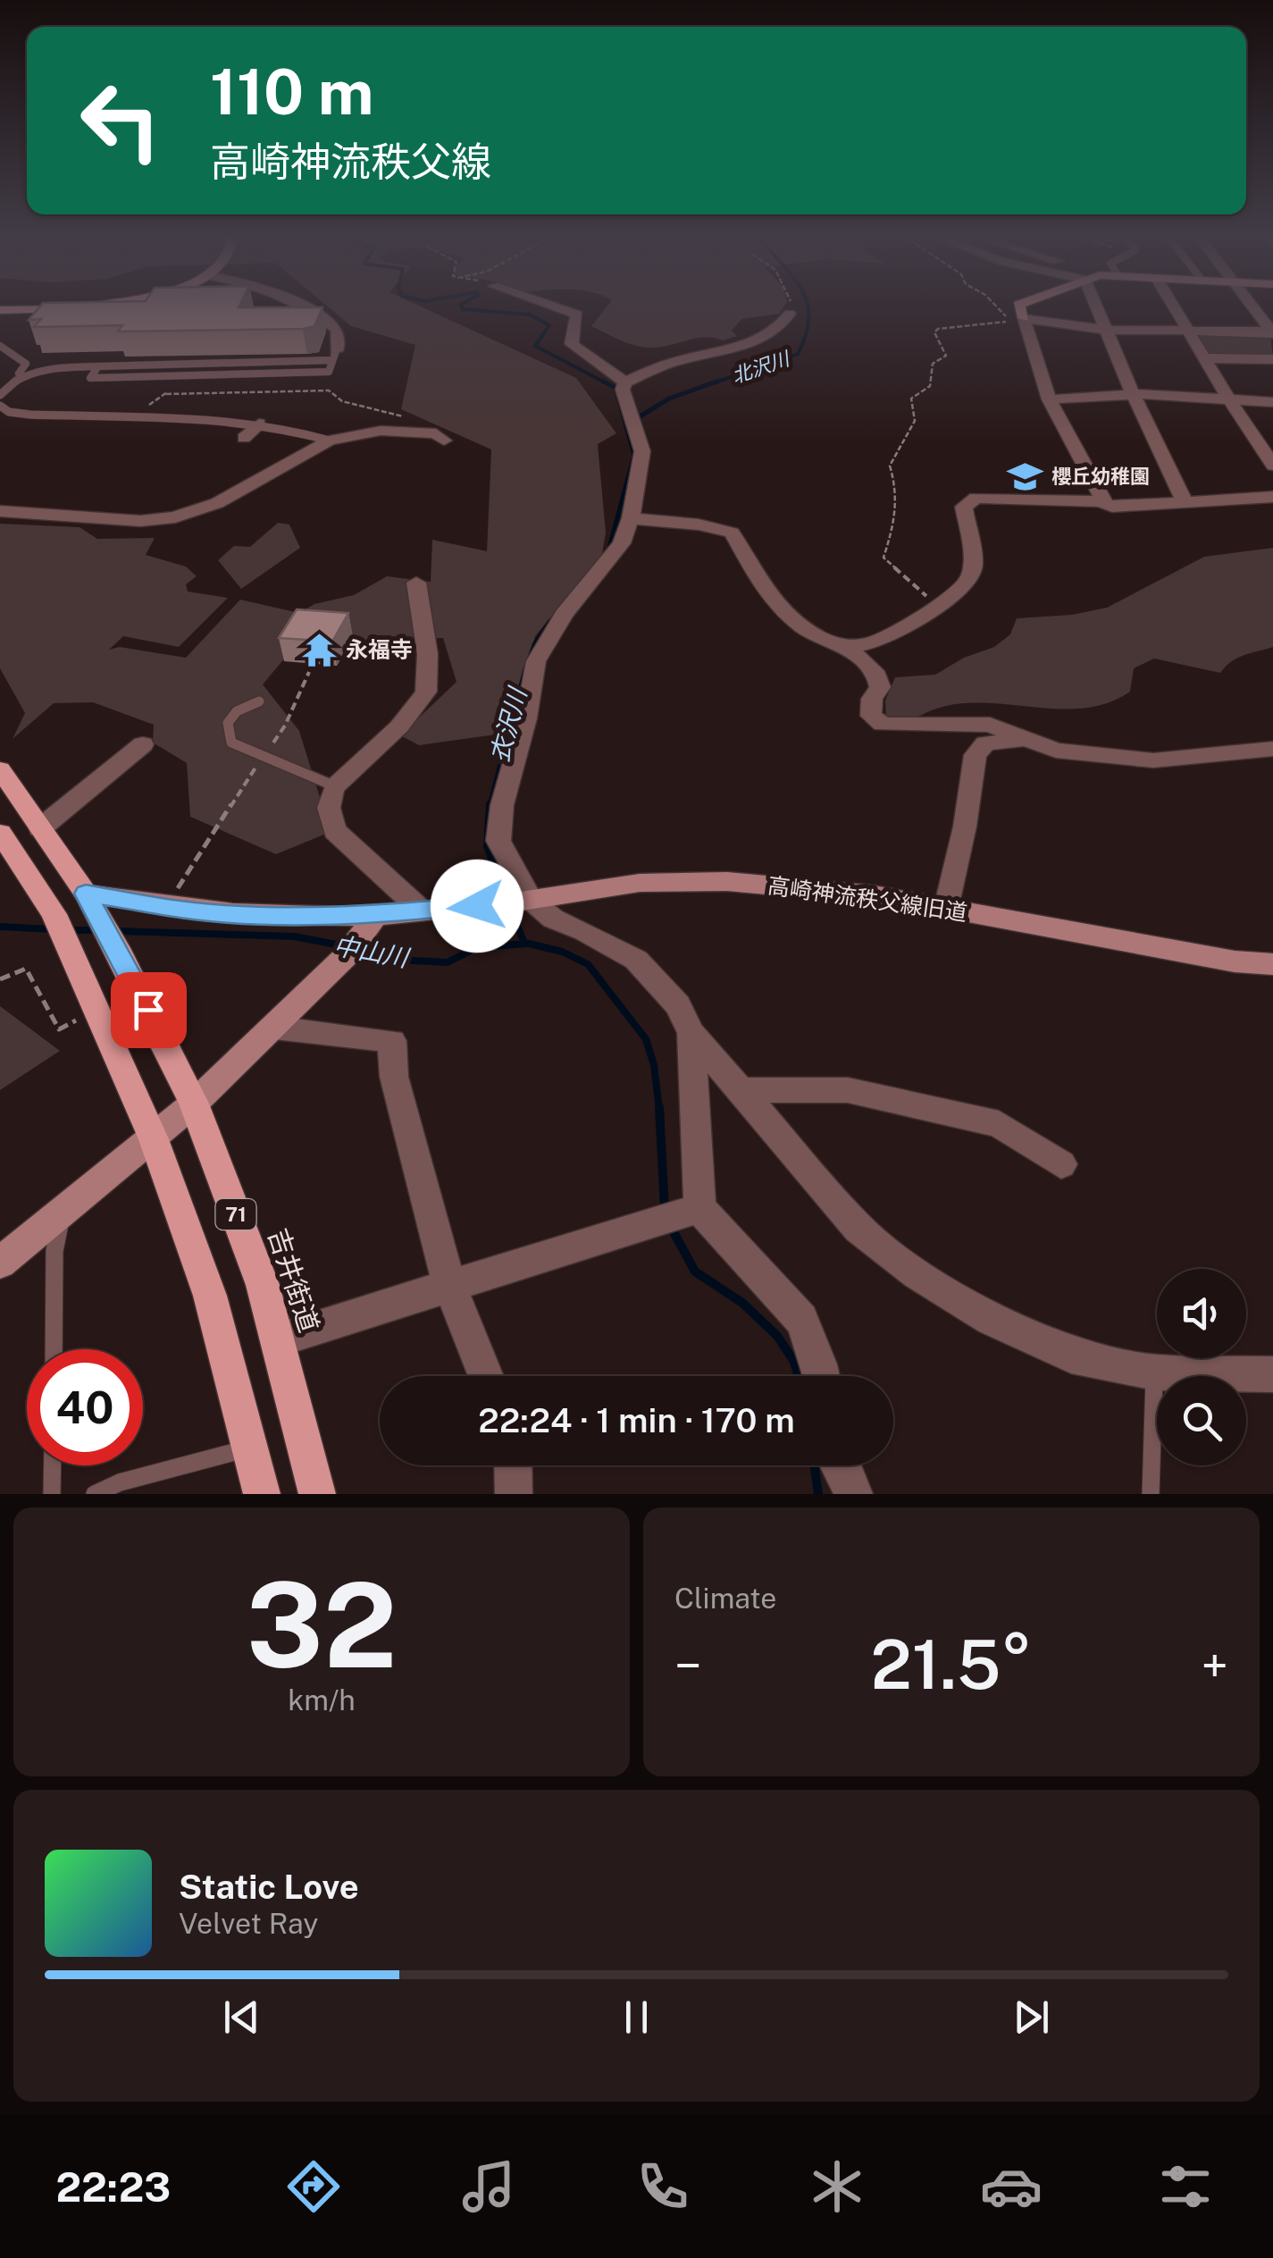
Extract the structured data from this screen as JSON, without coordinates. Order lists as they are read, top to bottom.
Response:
{
  "streets": {
    "main road": ["71", "吉井街道"],
    "street": ["高崎神流秩父線旧道"]
  },
  "crossings": [
    ["高崎神流秩父線旧道", "71"],
    ["高崎神流秩父線旧道", "吉井街道"],
    ["71", "吉井街道"]
  ],
  "water": ["北沢川", "衣沢川", "中山川"],
  "places": {
    "school or university": ["櫻丘幼稚園"],
    "temple": ["永福寺"]
  },
  "page": {
    "turn": ["110 m", "高崎神流秩父線"],
    "limit": "40",
    "trip": "22:24 · 1 min · 170 m",
    "tile": [
      ["32", "km/h"],
      "Climate"
    ],
    "heat": ["−", "21.5°", "+"],
    "song": ["Static Love", "Velvet Ray"],
    "tabs": "22:23"
  }
}
